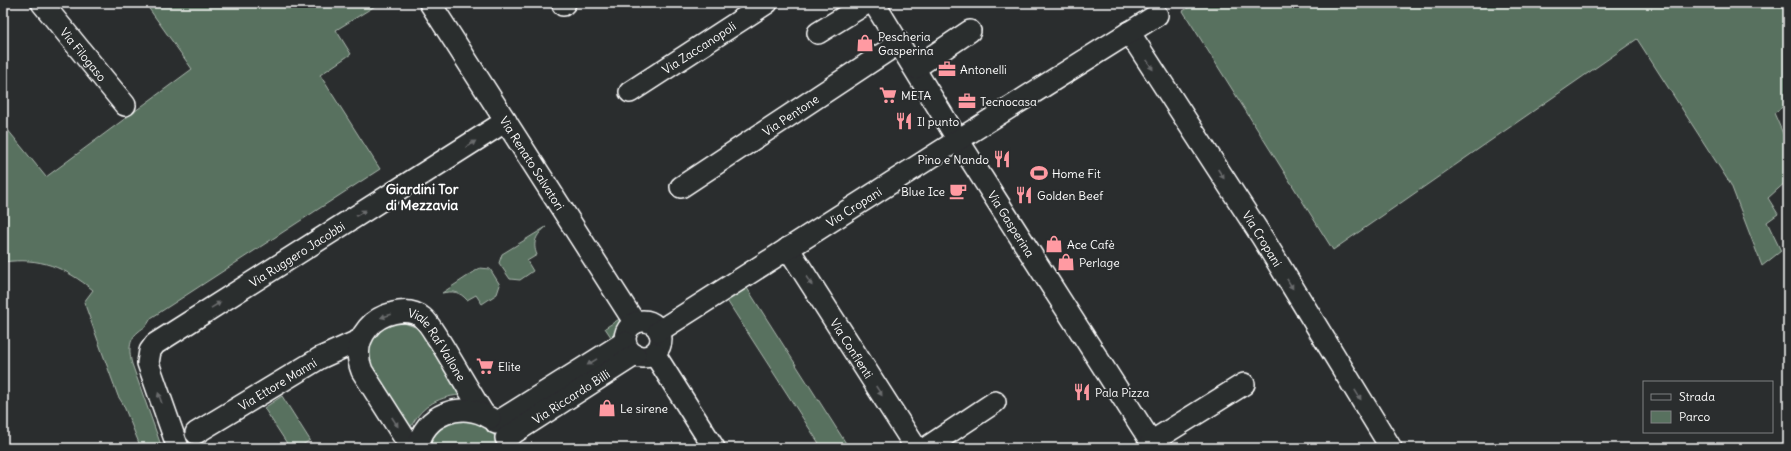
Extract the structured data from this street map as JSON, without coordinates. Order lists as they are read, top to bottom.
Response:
{
  "streets": {
    "street": [
      "Via Zaccanopoli",
      "Via Filogaso",
      "Via Pentone",
      "Via Renato Salvatori",
      "Via Cropani",
      "Via Gasperina",
      "Via Ruggero Jacobbi",
      "Via Conflenti",
      "Viale Raf Vallone",
      "Via Ettore Manni",
      "Via Riccardo Billi"
    ]
  },
  "crossings": [
    ["Via Pentone", "Via Gasperina"],
    ["Via Renato Salvatori", "Via Cropani"],
    ["Via Renato Salvatori", "Via Ruggero Jacobbi"],
    ["Via Renato Salvatori", "Via Riccardo Billi"],
    ["Via Cropani", "Via Gasperina"],
    ["Via Cropani", "Via Conflenti"],
    ["Via Cropani", "Via Riccardo Billi"],
    ["Viale Raf Vallone", "Via Ettore Manni"],
    ["Viale Raf Vallone", "Via Riccardo Billi"]
  ],
  "one_way": ["Via Cropani", "Via Ruggero Jacobbi"],
  "districts": ["Giardini Tor di Mezzavia"],
  "places": {
    "shop": [
      "Pescheria Gasperina",
      "Ace Cafè",
      "Perlage",
      "Le sirene"
    ],
    "office": ["Antonelli", "Tecnocasa"],
    "supermarket": ["META", "Elite"],
    "restaurant": [
      "Il punto",
      "Pino e Nando",
      "Golden Beef",
      "Pala Pizza"
    ],
    "sports": ["Home Fit"],
    "cafe": ["Blue Ice"]
  },
  "legend": ["Strada", "Parco"]
}
